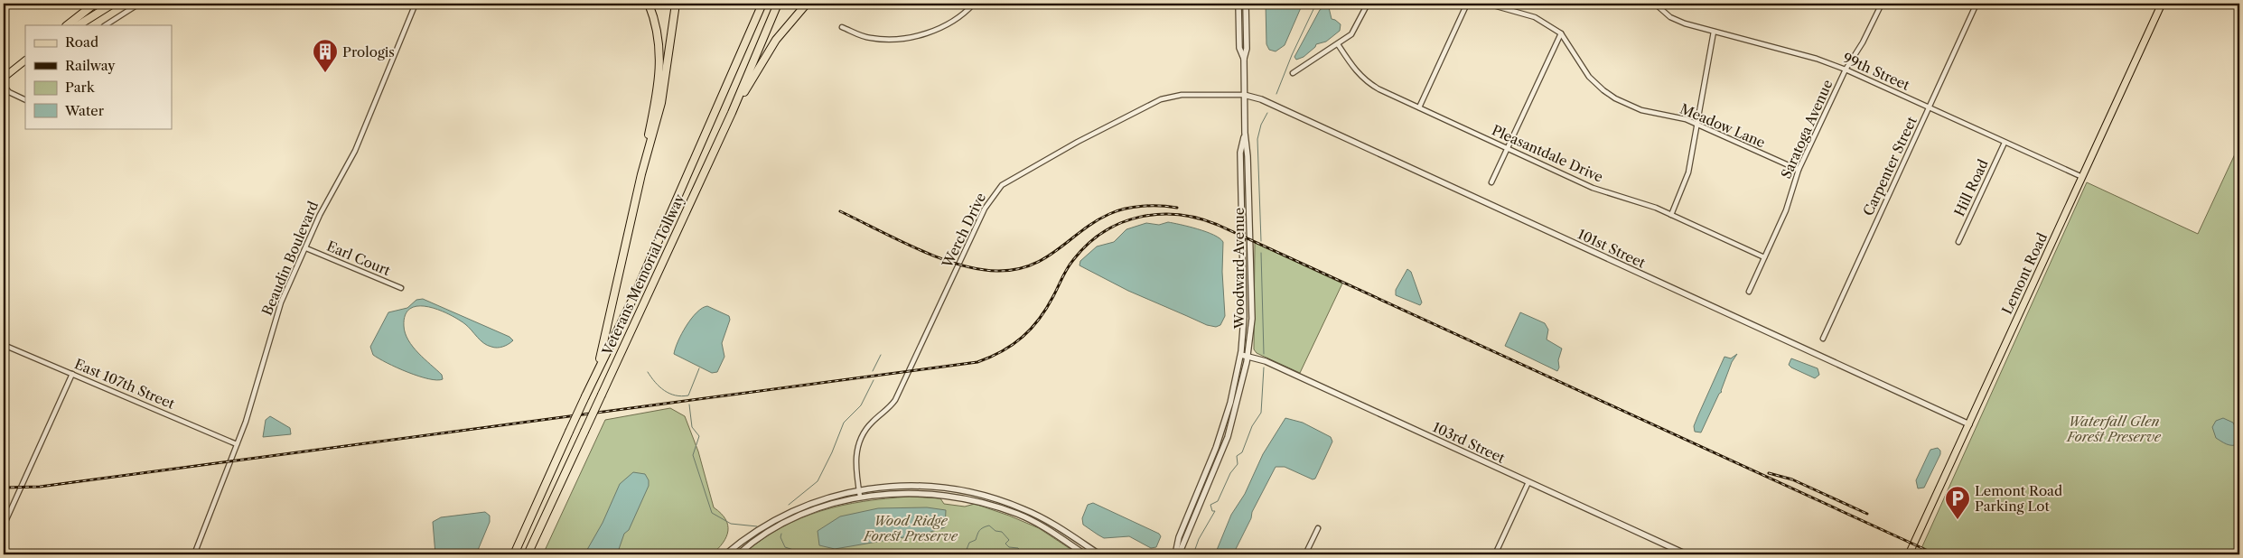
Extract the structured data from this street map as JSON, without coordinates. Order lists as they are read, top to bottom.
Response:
{
  "streets": {
    "highway": ["Veterans Memorial Tollway"],
    "main road": ["Lemont Road"],
    "street": [
      "99th Street",
      "Meadow Lane",
      "Saratoga Avenue",
      "Pleasantdale Drive",
      "Carpenter Street",
      "Hill Road",
      "Werch Drive",
      "101st Street",
      "Beaudin Boulevard",
      "Earl Court",
      "Woodward Avenue",
      "East 107th Street",
      "103rd Street"
    ]
  },
  "crossings": [
    ["99th Street", "Saratoga Avenue"],
    ["99th Street", "Carpenter Street"],
    ["99th Street", "Hill Road"],
    ["99th Street", "Lemont Road"],
    ["Meadow Lane", "Saratoga Avenue"],
    ["Saratoga Avenue", "Pleasantdale Drive"],
    ["Werch Drive", "101st Street"],
    ["Werch Drive", "Woodward Avenue"],
    ["101st Street", "Woodward Avenue"],
    ["101st Street", "Lemont Road"],
    ["Beaudin Boulevard", "Earl Court"],
    ["Beaudin Boulevard", "East 107th Street"],
    ["Woodward Avenue", "103rd Street"]
  ],
  "parks": ["Waterfall Glen Forest Preserve", "Wood Ridge Forest Preserve"],
  "places": {
    "building": ["Prologis"],
    "parking": ["Lemont Road Parking Lot"]
  },
  "legend": [
    "Road",
    "Railway",
    "Park",
    "Water"
  ]
}
